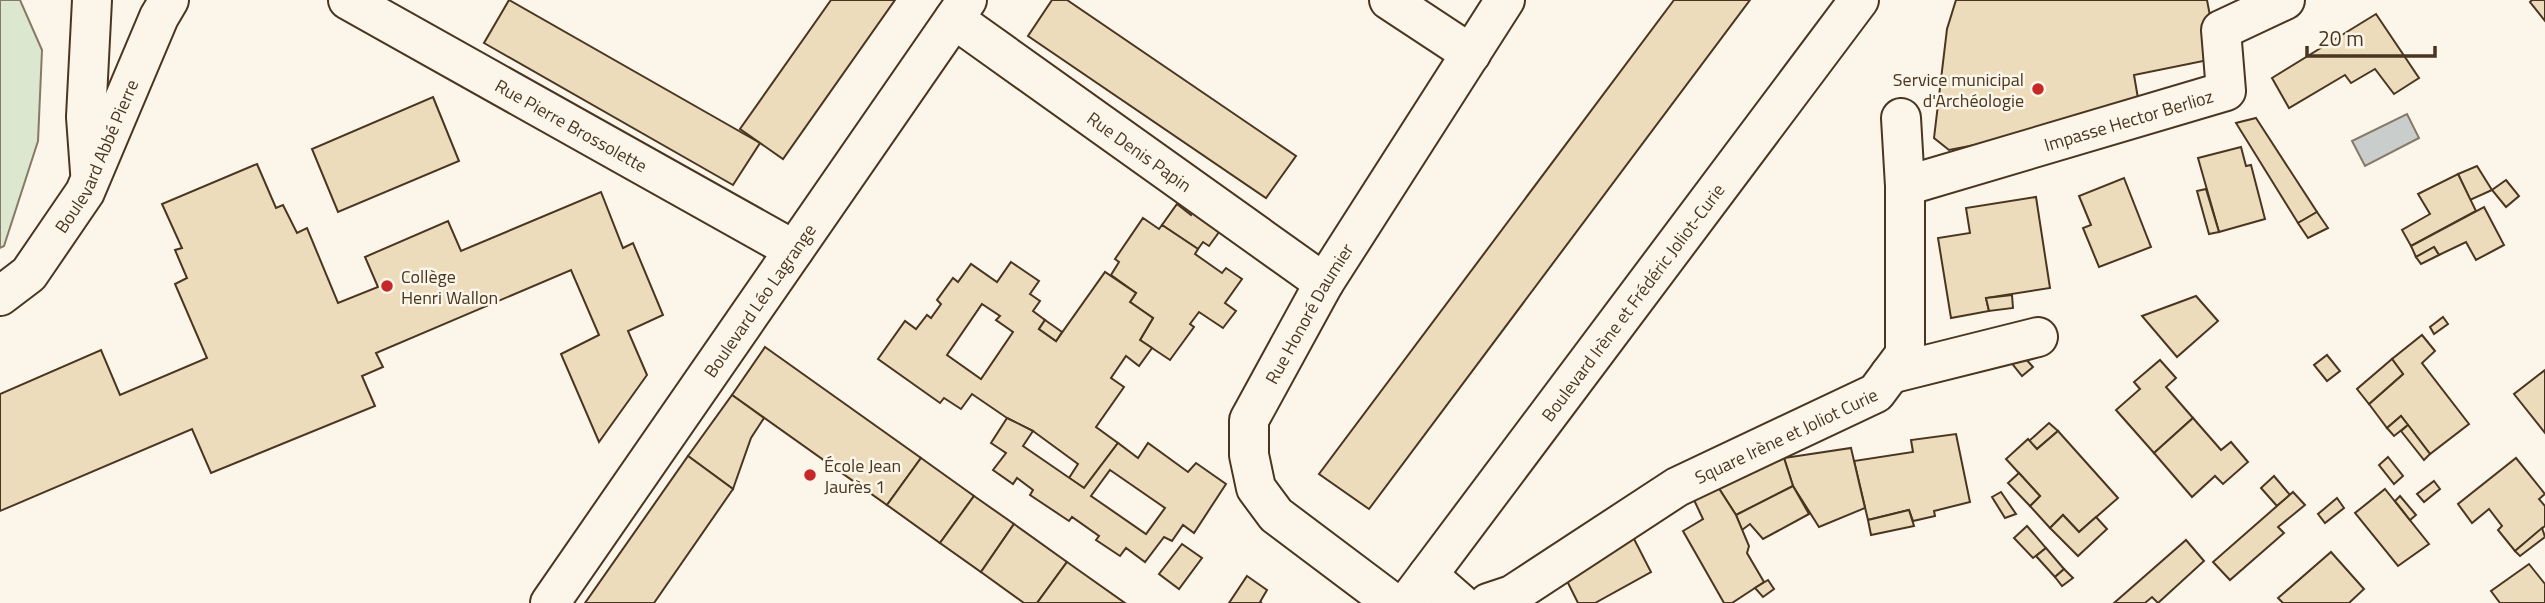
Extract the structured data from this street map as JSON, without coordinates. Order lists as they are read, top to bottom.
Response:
{
  "streets": {
    "street": [
      "Impasse Hector Berlioz",
      "Rue Pierre Brossolette",
      "Rue Denis Papin",
      "Boulevard Abbé Pierre",
      "Boulevard Léo Lagrange",
      "Boulevard Irène et Frédéric Joliot-Curie",
      "Rue Honoré Daumier",
      "Square Irène et Joliot Curie"
    ]
  },
  "crossings": [
    ["Impasse Hector Berlioz", "Square Irène et Joliot Curie"],
    ["Rue Pierre Brossolette", "Boulevard Léo Lagrange"],
    ["Rue Denis Papin", "Boulevard Léo Lagrange"],
    ["Rue Denis Papin", "Rue Honoré Daumier"]
  ],
  "places": ["Service municipal d'Archéologie", "Collège Henri Wallon", "École Jean Jaurès 1"],
  "scale_bar": "20 m"
}
